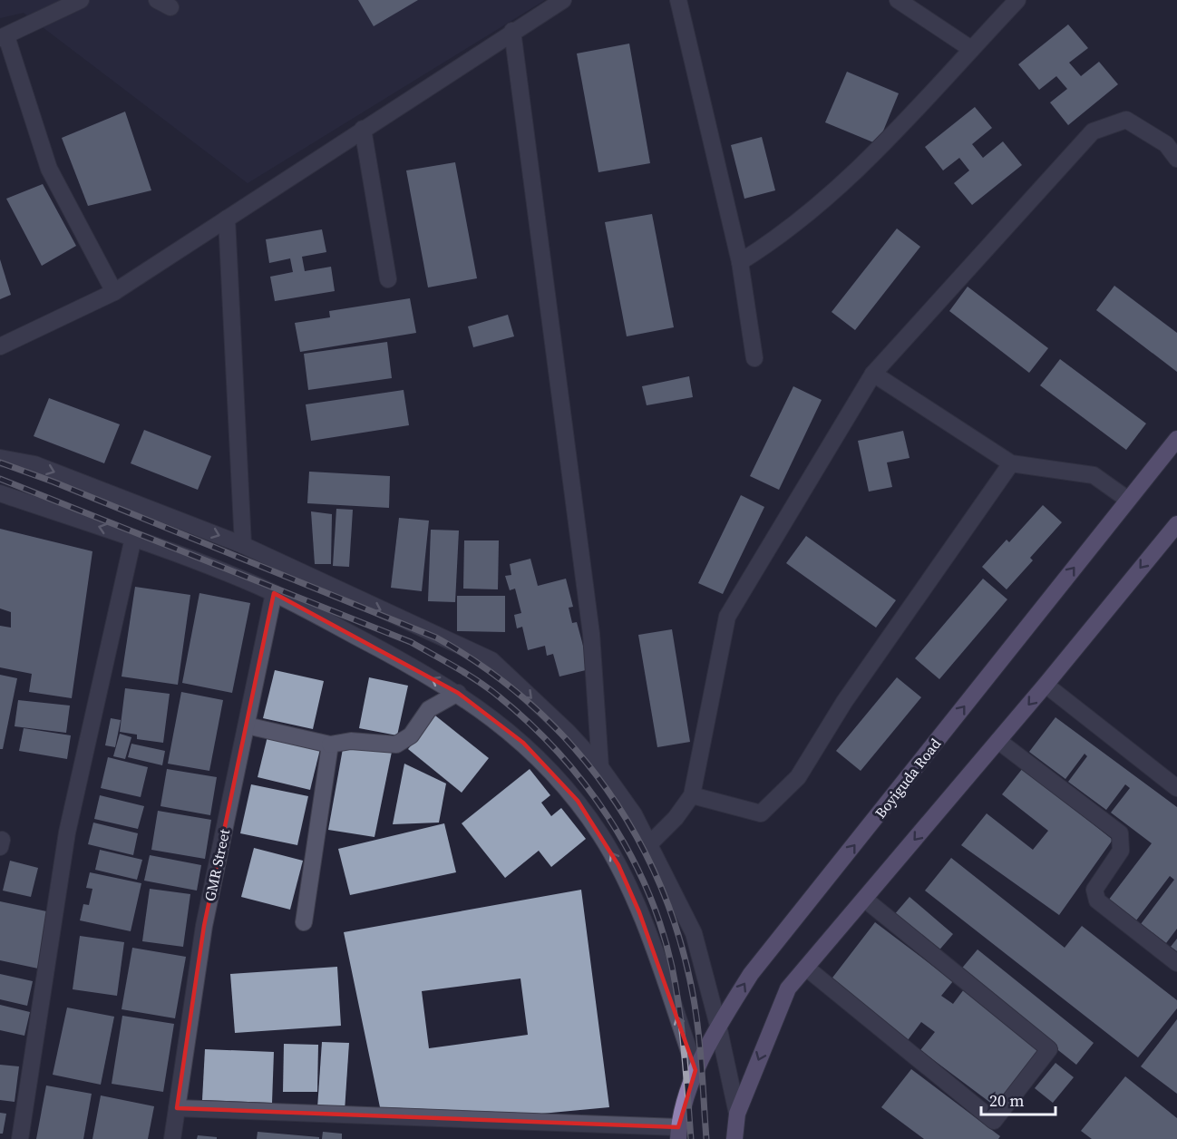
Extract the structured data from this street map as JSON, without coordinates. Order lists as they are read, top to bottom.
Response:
{
  "streets": {
    "main road": ["Boyiguda Road"],
    "street": ["GMR Street"]
  },
  "scale_bar": "20 m"
}
